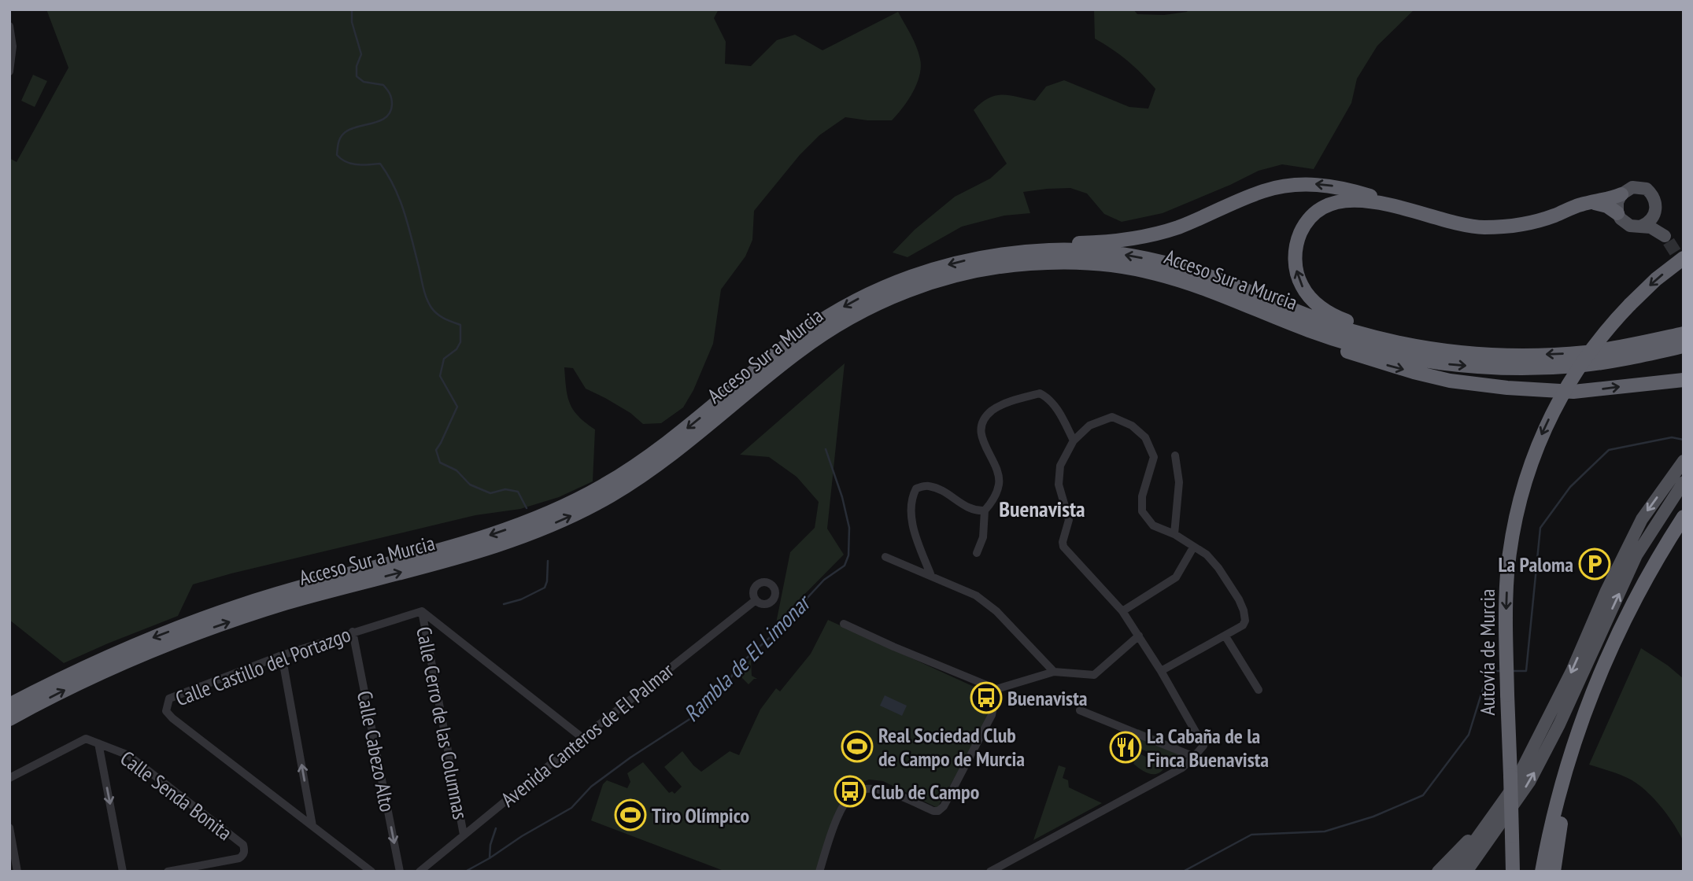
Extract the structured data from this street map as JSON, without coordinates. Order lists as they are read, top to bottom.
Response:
{
  "streets": {
    "highway": ["Acceso Sur a Murcia", "Autovía de Murcia"],
    "street": [
      "Calle Castillo del Portazgo",
      "Calle Cerro de las Columnas",
      "Avenida Canteros de El Palmar",
      "Calle Cabezo Alto",
      "Calle Senda Bonita"
    ]
  },
  "crossings": [
    ["Calle Castillo del Portazgo", "Calle Cerro de las Columnas"],
    ["Calle Castillo del Portazgo", "Calle Cabezo Alto"],
    ["Calle Cerro de las Columnas", "Avenida Canteros de El Palmar"]
  ],
  "one_way": ["Calle Cabezo Alto"],
  "districts": ["Buenavista"],
  "water": ["Rambla de El Limonar"],
  "places": {
    "parking": ["La Paloma"],
    "bus stop": ["Buenavista", "Club de Campo"],
    "sports": ["Real Sociedad Club de Campo de Murcia", "Tiro Olímpico"],
    "restaurant": ["La Cabaña de la Finca Buenavista"]
  }
}
